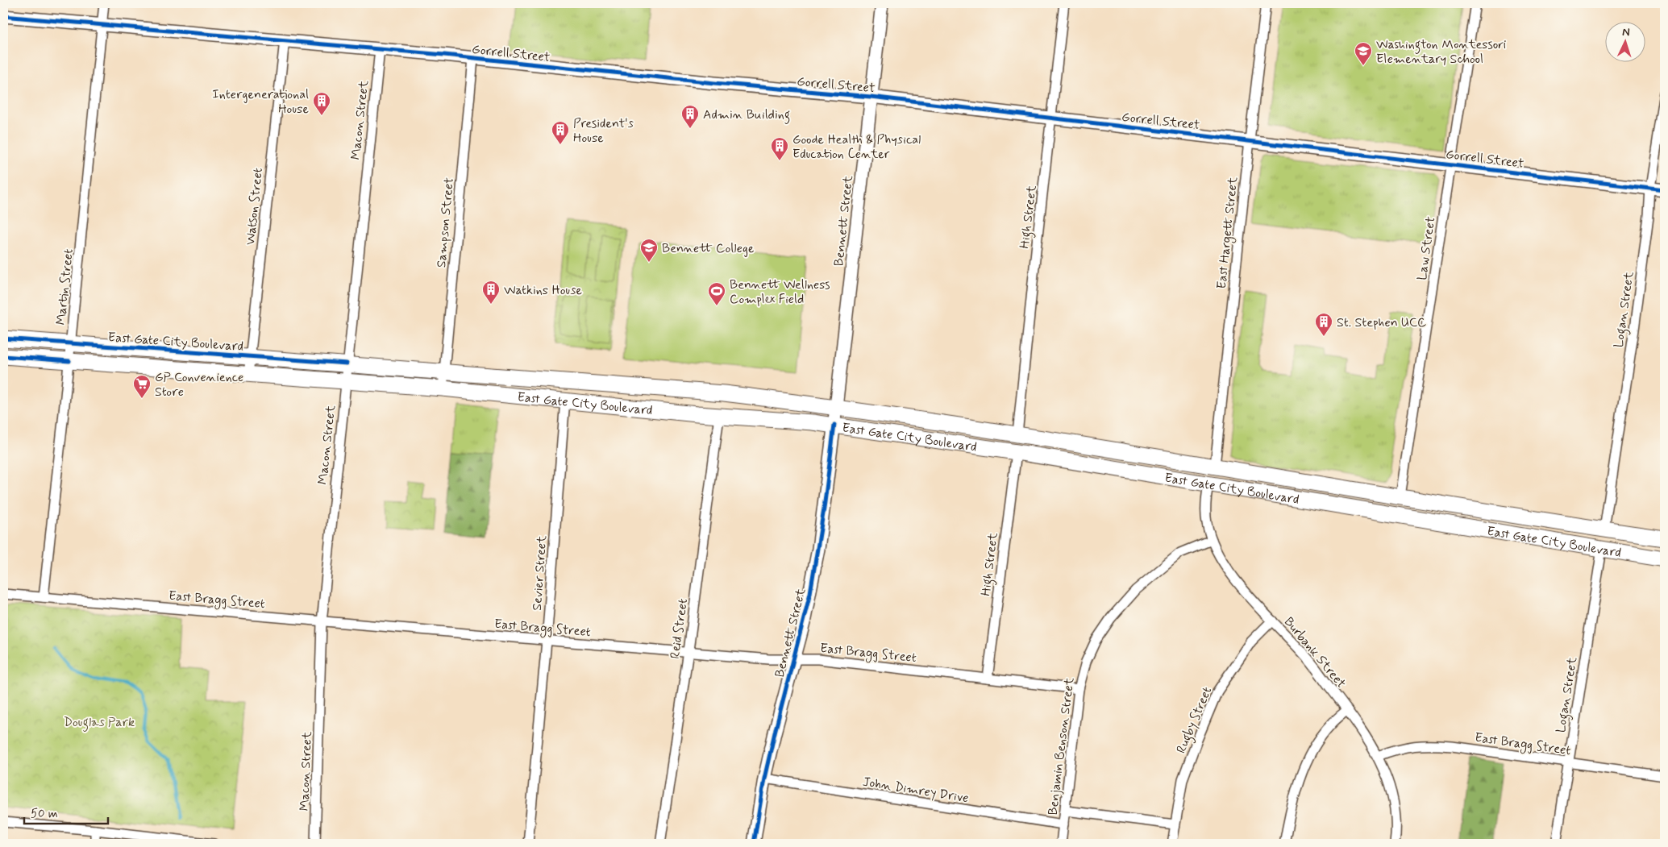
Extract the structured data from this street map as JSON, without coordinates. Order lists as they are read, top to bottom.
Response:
{
  "streets": {
    "main road": ["East Gate City Boulevard"],
    "street": [
      "Gorrell Street",
      "Macon Street",
      "Watson Street",
      "High Street",
      "Bennett Street",
      "Sampson Street",
      "East Hargett Street",
      "Law Street",
      "Martin Street",
      "Logan Street",
      "Sevier Street",
      "East Bragg Street",
      "Reid Street",
      "Burbank Street",
      "Rugby Street",
      "Benjamin Benson Street",
      "John Dimrey Drive"
    ]
  },
  "crossings": [
    ["Gorrell Street", "Macon Street"],
    ["Gorrell Street", "Watson Street"],
    ["Gorrell Street", "High Street"],
    ["Gorrell Street", "Bennett Street"],
    ["Gorrell Street", "Sampson Street"],
    ["Gorrell Street", "East Hargett Street"],
    ["Gorrell Street", "Law Street"],
    ["Gorrell Street", "Martin Street"],
    ["Gorrell Street", "Logan Street"],
    ["Macon Street", "East Gate City Boulevard"],
    ["Macon Street", "East Bragg Street"],
    ["Watson Street", "East Gate City Boulevard"],
    ["High Street", "East Gate City Boulevard"],
    ["High Street", "East Bragg Street"],
    ["Bennett Street", "East Gate City Boulevard"],
    ["Bennett Street", "East Bragg Street"],
    ["Bennett Street", "John Dimrey Drive"],
    ["Sampson Street", "East Gate City Boulevard"],
    ["East Hargett Street", "East Gate City Boulevard"],
    ["Law Street", "East Gate City Boulevard"],
    ["Martin Street", "East Gate City Boulevard"],
    ["Martin Street", "East Bragg Street"],
    ["Logan Street", "East Gate City Boulevard"],
    ["Logan Street", "East Bragg Street"],
    ["East Gate City Boulevard", "Sevier Street"],
    ["East Gate City Boulevard", "Reid Street"],
    ["East Gate City Boulevard", "Burbank Street"],
    ["Sevier Street", "East Bragg Street"],
    ["East Bragg Street", "Reid Street"],
    ["East Bragg Street", "Burbank Street"],
    ["East Bragg Street", "Benjamin Benson Street"],
    ["Burbank Street", "Rugby Street"],
    ["Burbank Street", "Benjamin Benson Street"],
    ["Benjamin Benson Street", "John Dimrey Drive"]
  ],
  "parks": ["Douglas Park"],
  "places": {
    "school or university": ["Washington Montessori Elementary School", "Bennett College"],
    "building": [
      "Intergenerational House",
      "Admin Building",
      "President's House",
      "Goode Health & Physical Education Center",
      "Watkins House",
      "St. Stephen UCC"
    ],
    "sports": ["Bennett Wellness Complex Field"],
    "supermarket": ["GP Convenience Store"]
  },
  "scale_bar": "50 m",
  "north": "top"
}
